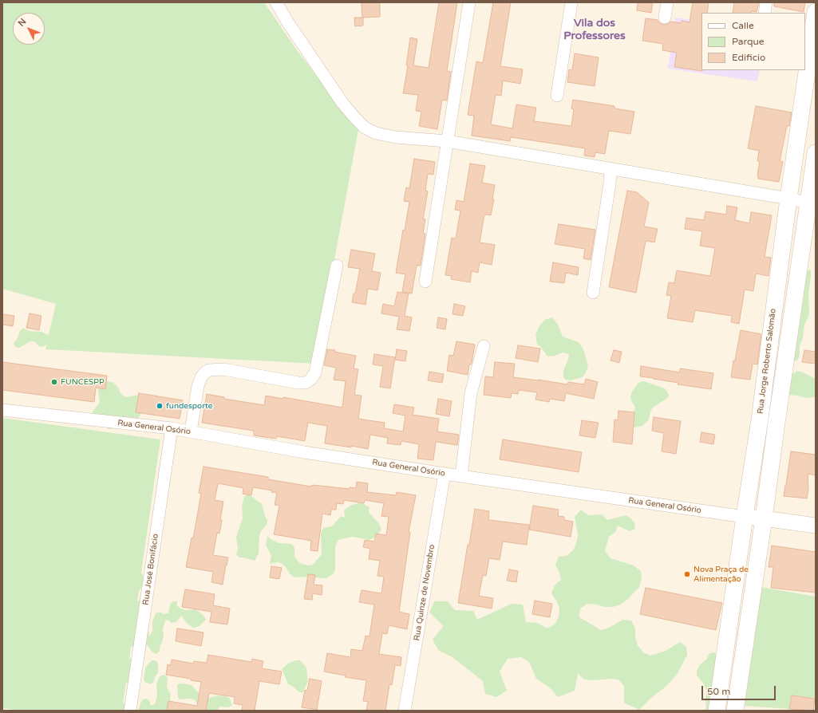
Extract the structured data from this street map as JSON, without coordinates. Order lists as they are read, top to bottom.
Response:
{
  "streets": {
    "main road": ["Rua Jorge Roberto Salomão"],
    "street": ["Rua General Osório", "Rua José Bonifácio", "Rua Quinze de Novembro"]
  },
  "crossings": [
    ["Rua Jorge Roberto Salomão", "Rua General Osório"],
    ["Rua General Osório", "Rua José Bonifácio"],
    ["Rua General Osório", "Rua Quinze de Novembro"]
  ],
  "districts": ["Vila dos Professores"],
  "places": ["FUNCESPP", "fundesporte", "Nova Praça de Alimentação"],
  "legend": ["Calle", "Parque", "Edificio"],
  "scale_bar": "50 m",
  "north": "top left"
}
